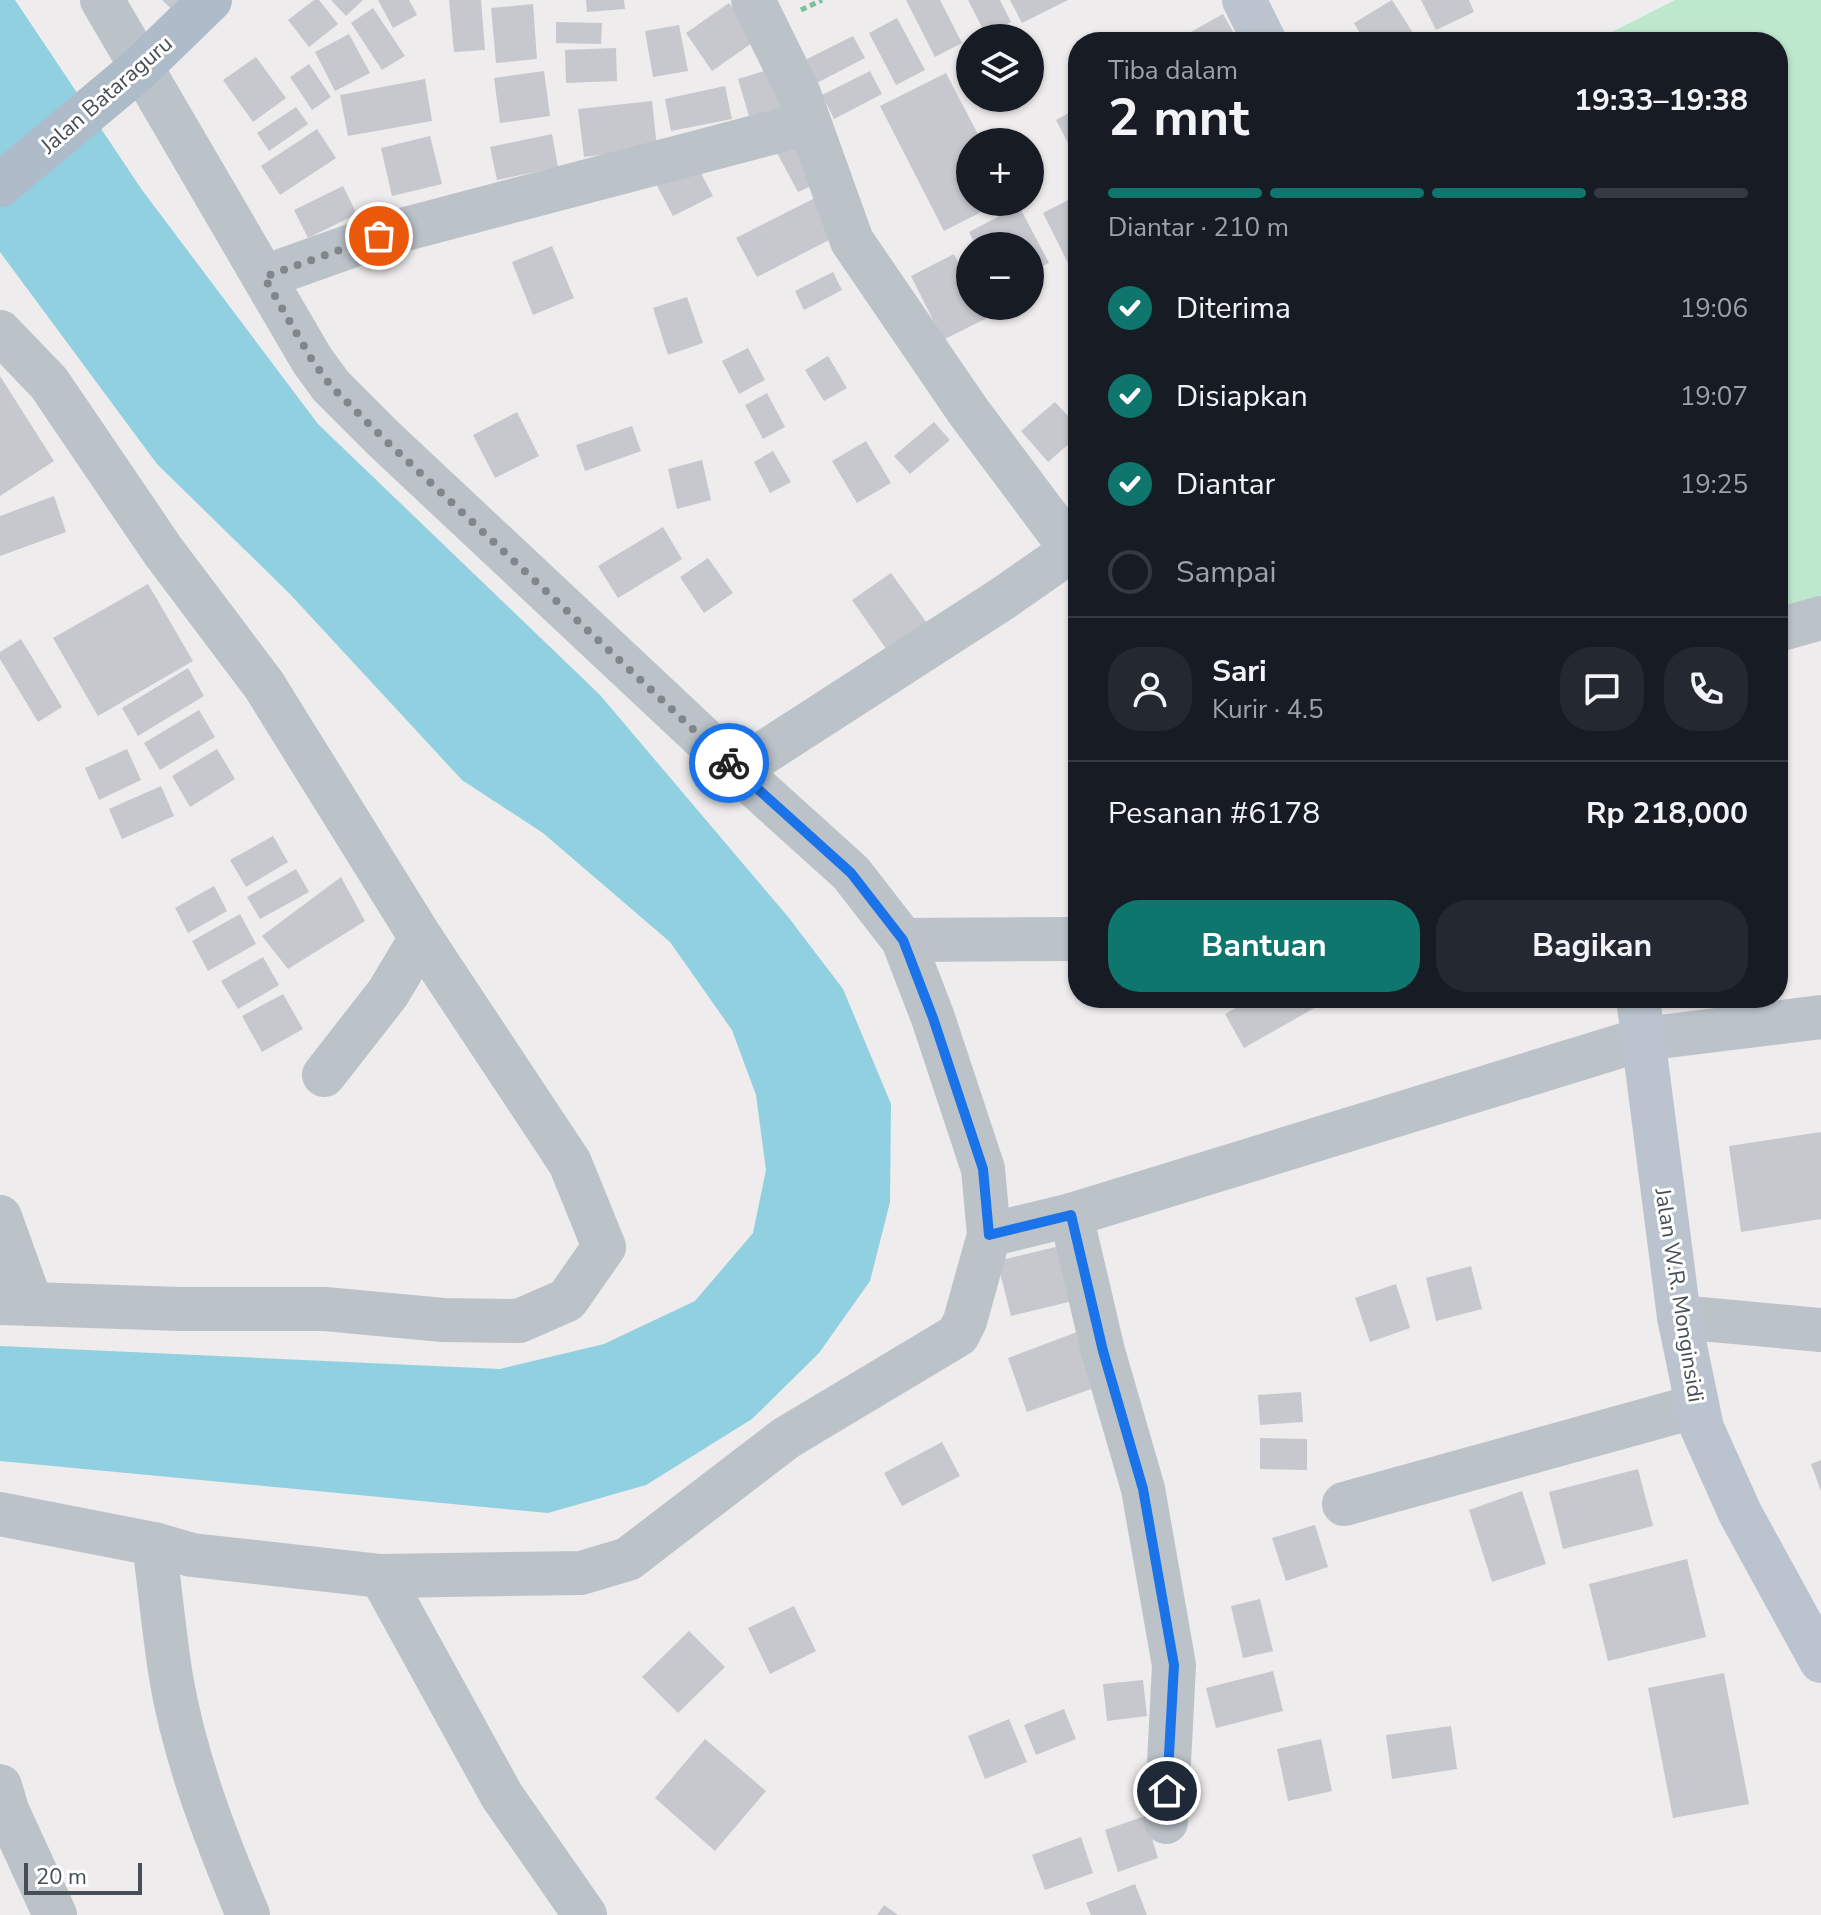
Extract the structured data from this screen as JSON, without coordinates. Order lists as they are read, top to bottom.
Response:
{
  "streets": {
    "main road": ["Jalan Bataraguru", "Jalan W.R. Monginsidi"]
  },
  "scale_bar": "20 m",
  "page": {
    "map_buttons": ["+", "−"],
    "heading": ["2 mnt", "Tiba dalam", "19:33–19:38"],
    "panel": [
      "Sari",
      "Kurir · 4.5",
      "Pesanan #6178",
      "Rp 218,000"
    ],
    "bar": "Diantar · 210 m",
    "list": [
      ["Diterima", "19:06"],
      ["Disiapkan", "19:07"],
      ["Diantar", "19:25"],
      "Sampai"
    ],
    "buttons": ["Bantuan", "Bagikan"],
    "scale": "20 m"
  }
}
